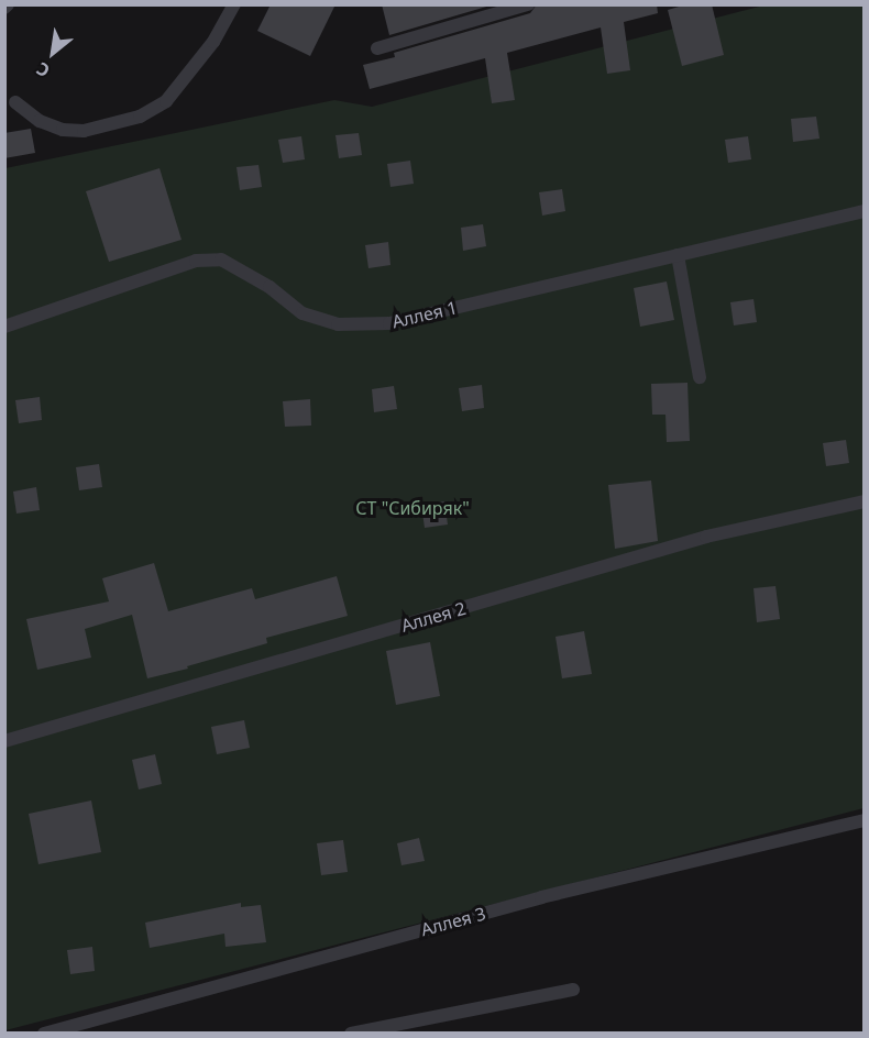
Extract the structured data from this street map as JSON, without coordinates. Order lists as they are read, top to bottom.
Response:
{
  "streets": {
    "lane": ["Аллея 1", "Аллея 2", "Аллея 3"]
  },
  "parks": ["СТ \"Сибиряк\""],
  "north": "bottom left"
}
